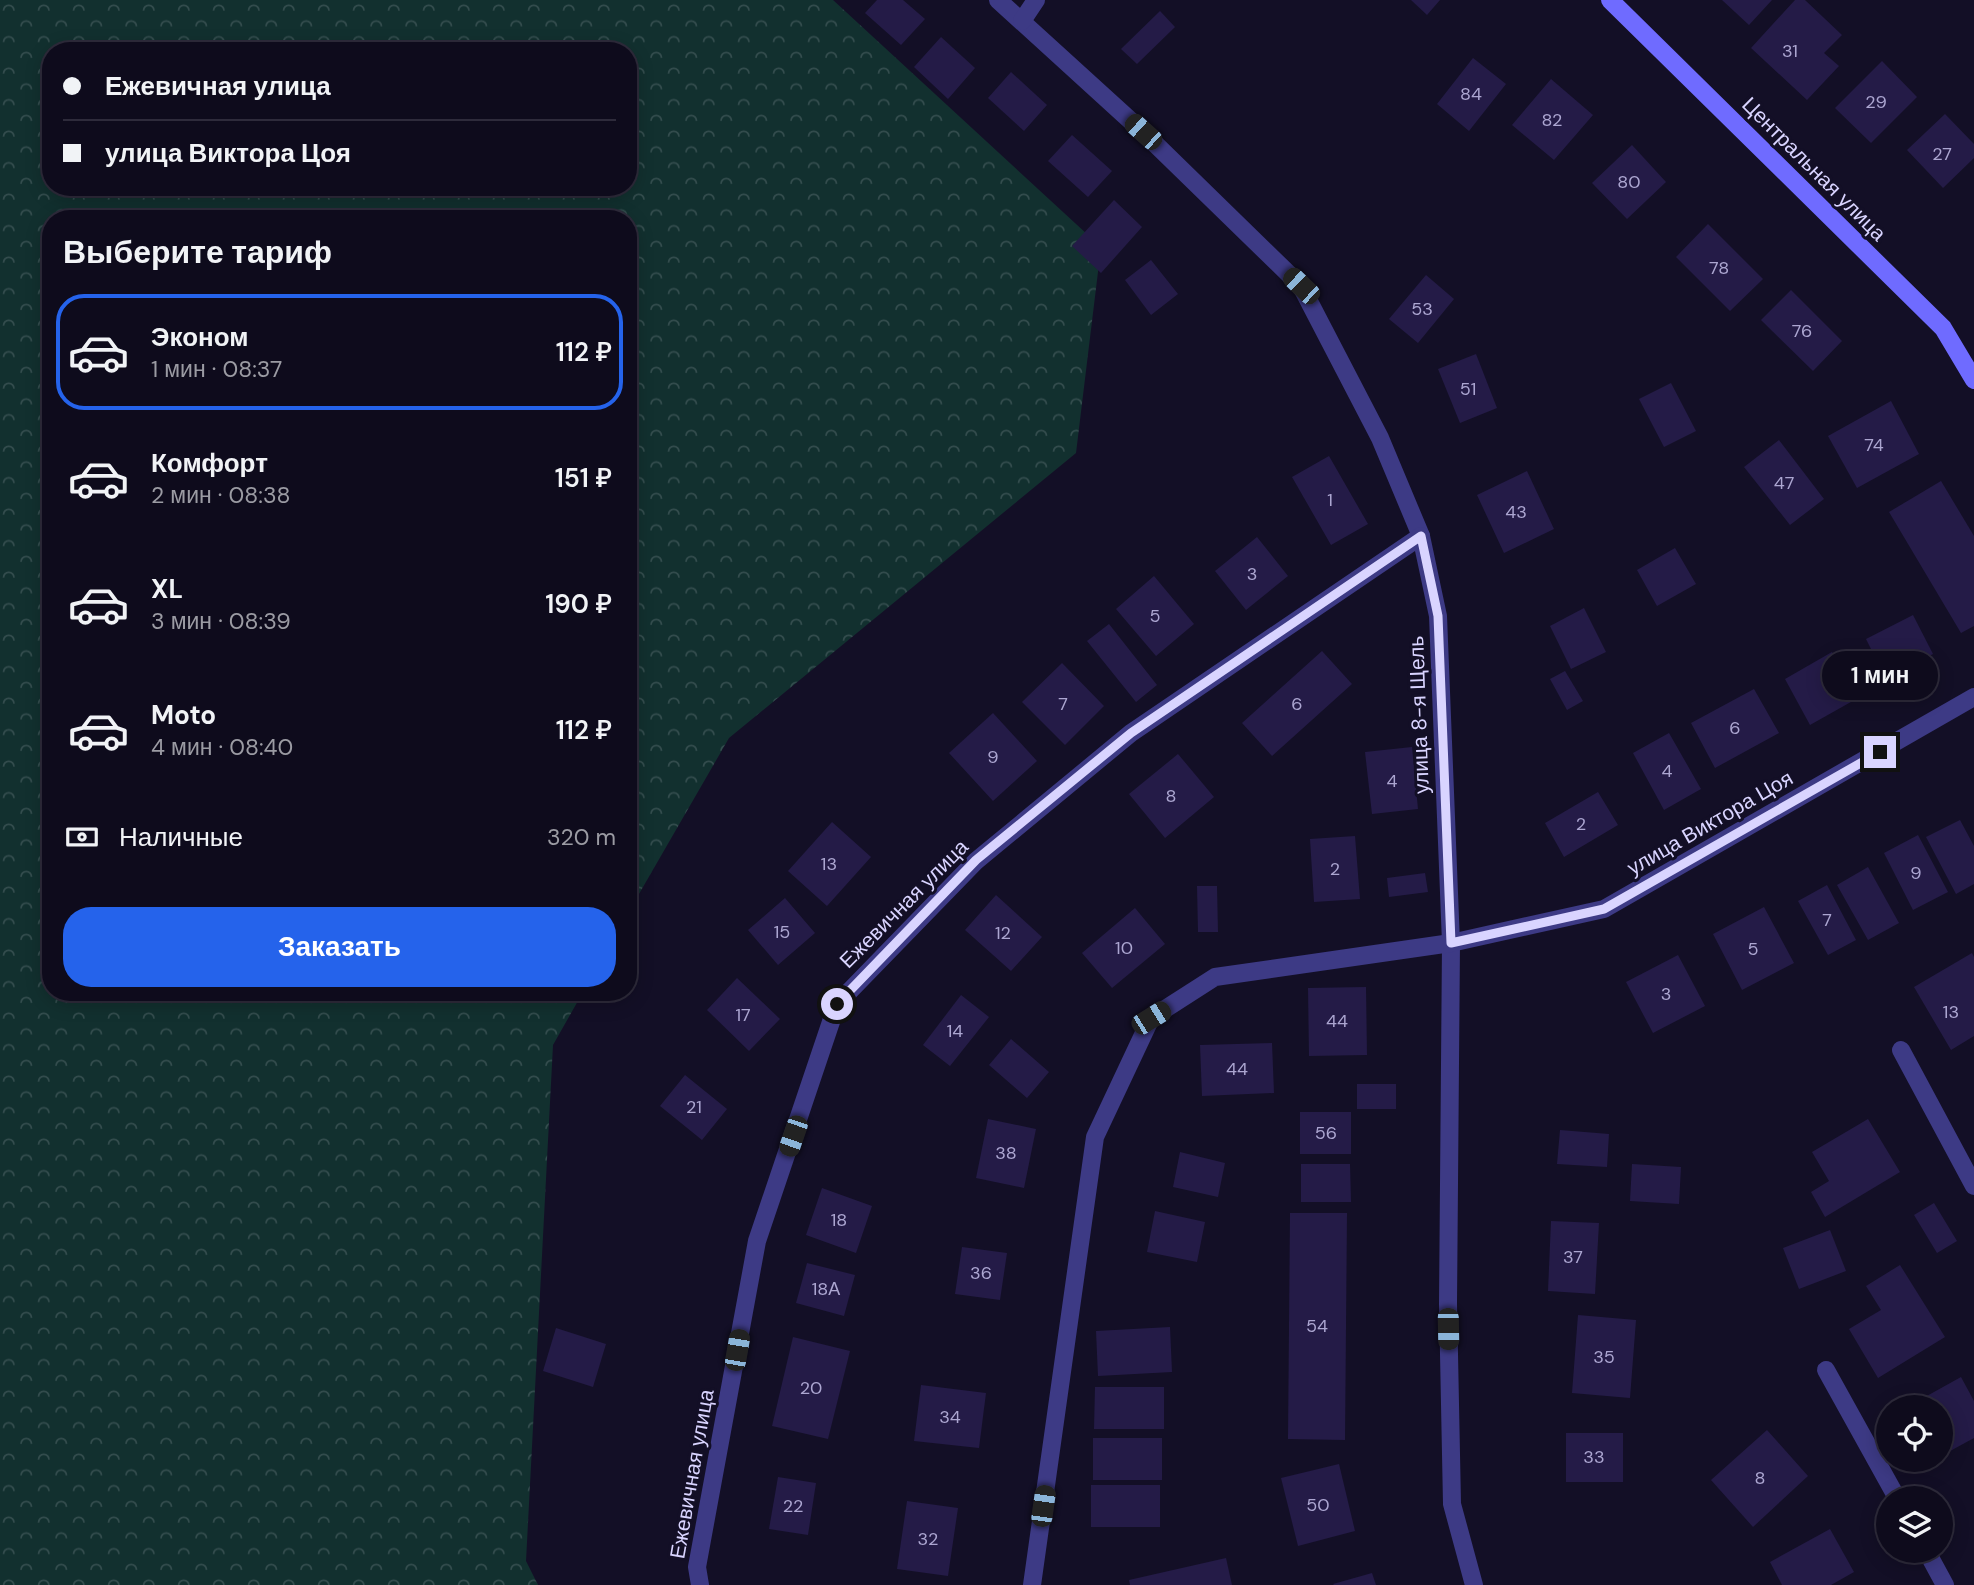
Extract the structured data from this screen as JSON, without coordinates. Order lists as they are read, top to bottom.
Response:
{
  "streets": {
    "street": [
      "Центральная улица",
      "улица 8-я Щель",
      "улица Виктора Цоя",
      "Ежевичная улица"
    ]
  },
  "crossings": [
    ["улица 8-я Щель", "улица Виктора Цоя"],
    ["улица 8-я Щель", "Ежевичная улица"]
  ],
  "house_numbers": [
    "31",
    "84",
    "29",
    "82",
    "27",
    "80",
    "78",
    "53",
    "76",
    "51",
    "74",
    "47",
    "1",
    "43",
    "3",
    "5",
    "7",
    "6",
    "6",
    "9",
    "4",
    "4",
    "8",
    "2",
    "13",
    "2",
    "9",
    "7",
    "15",
    "12",
    "10",
    "5",
    "3",
    "13",
    "17",
    "44",
    "14",
    "44",
    "21",
    "56",
    "38",
    "18",
    "37",
    "36",
    "18А",
    "54",
    "35",
    "20",
    "34",
    "33",
    "8",
    "50",
    "22",
    "32"
  ],
  "page": {
    "banner": ["Ежевичная улица", "улица Виктора Цоя"],
    "heading": "Выберите тариф",
    "list": [
      {
        "name": "Эконом",
        "note": "1 мин · 08:37",
        "value": "112 ₽"
      },
      {
        "name": "Комфорт",
        "note": "2 мин · 08:38",
        "value": "151 ₽"
      },
      {
        "name": "XL",
        "note": "3 мин · 08:39",
        "value": "190 ₽"
      },
      {
        "name": "Moto",
        "note": "4 мин · 08:40",
        "value": "112 ₽"
      }
    ],
    "bubble": "1 мин",
    "pay": ["Наличные", "320 m"],
    "buttons": "Заказать"
  }
}
